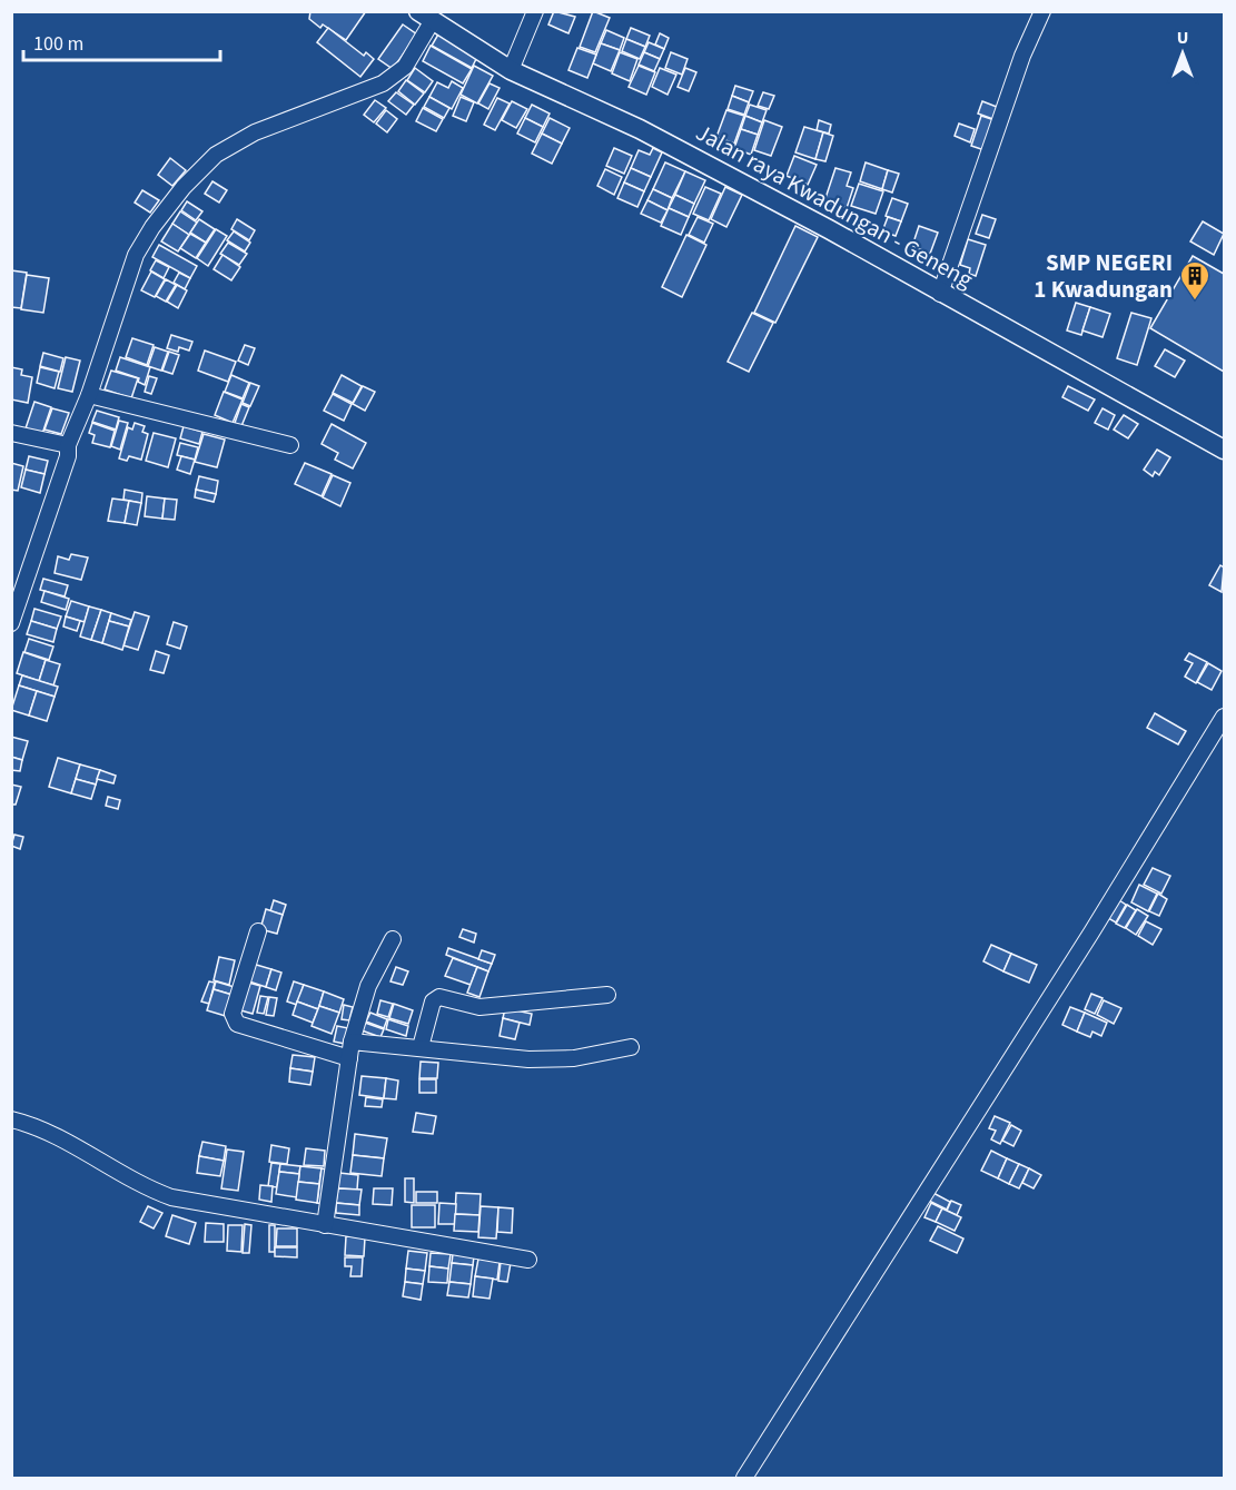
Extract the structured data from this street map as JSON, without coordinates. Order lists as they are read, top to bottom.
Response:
{
  "streets": {
    "main road": ["Jalan raya Kwadungan - Geneng"]
  },
  "places": {
    "building": ["SMP NEGERI 1 Kwadungan"]
  },
  "scale_bar": "100 m",
  "north": "top"
}
